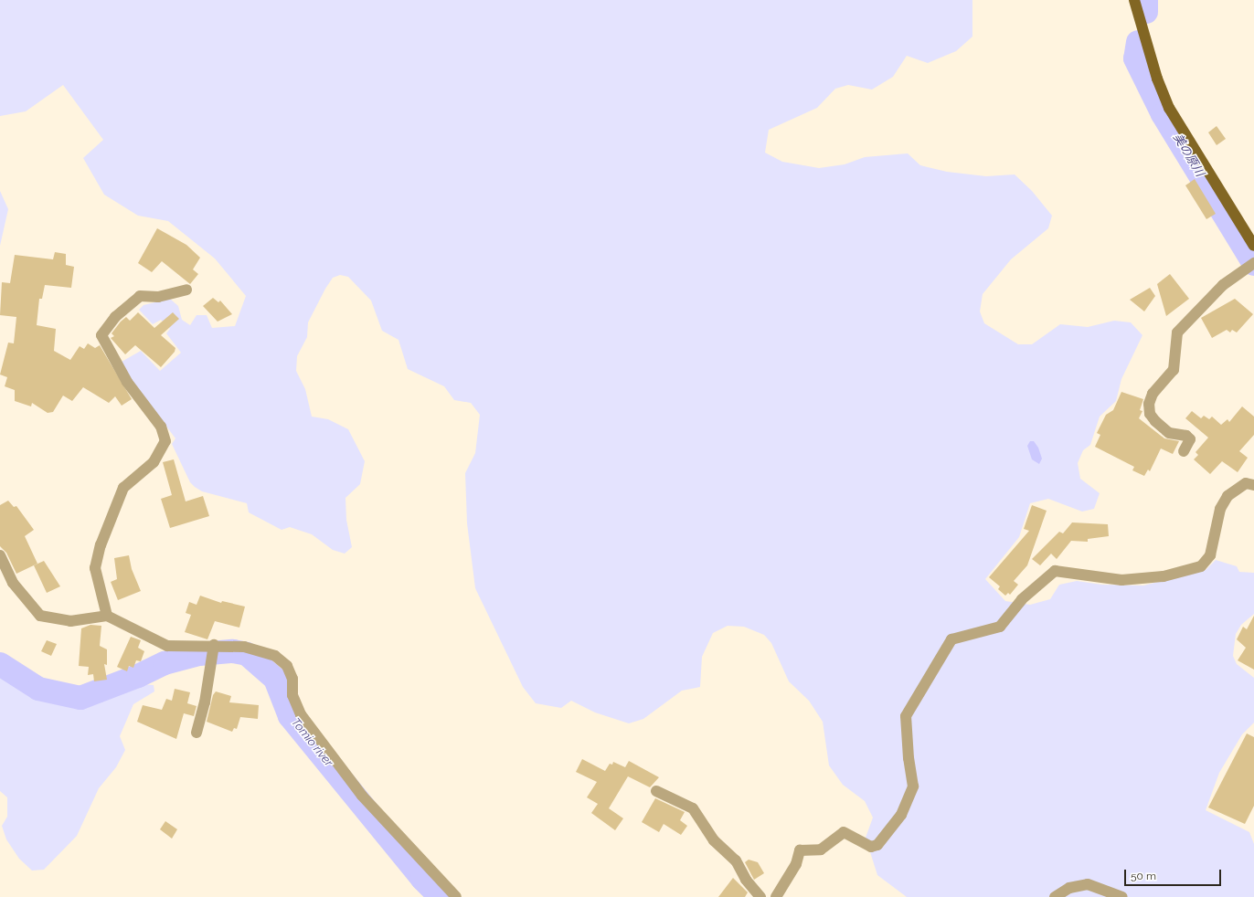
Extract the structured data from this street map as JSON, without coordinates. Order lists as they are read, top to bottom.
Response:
{
  "water": ["美の原川", "Tomio river"],
  "scale_bar": "50 m"
}
